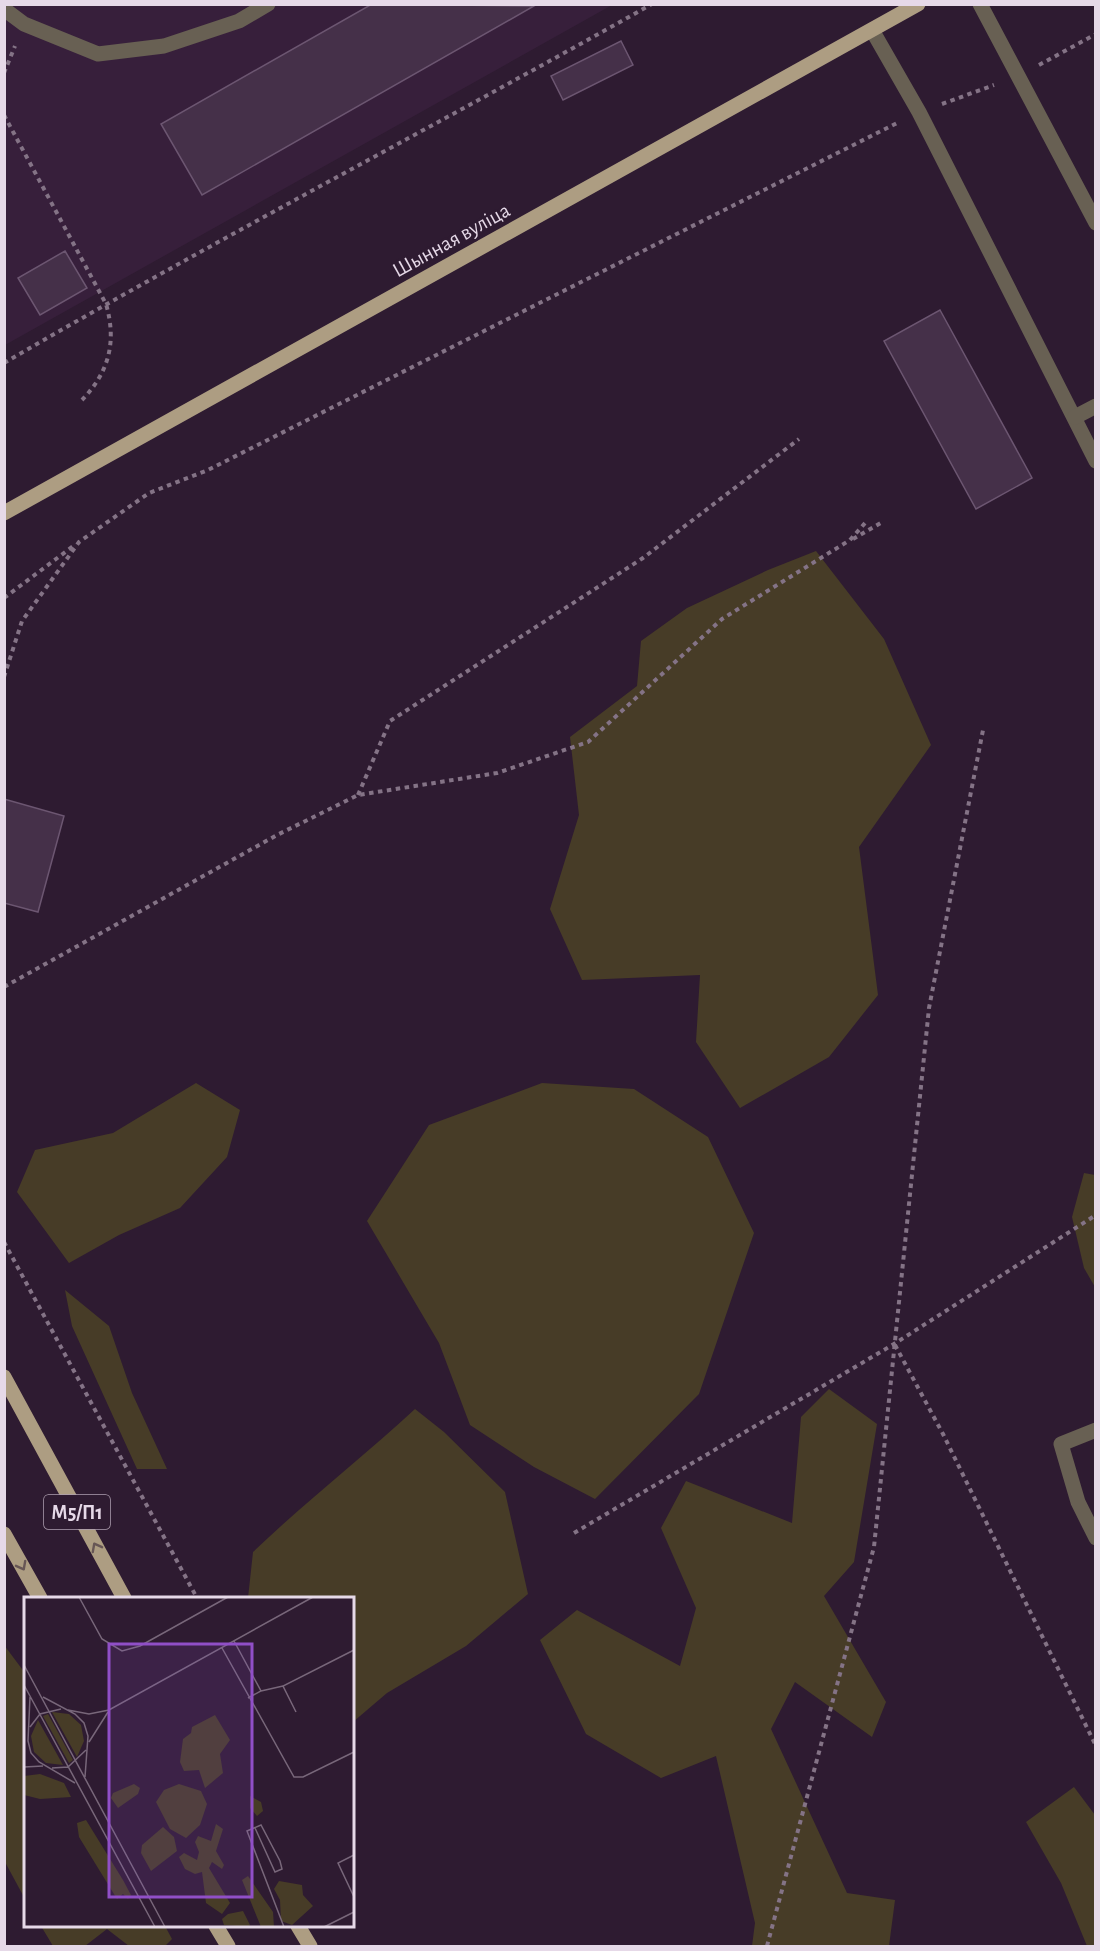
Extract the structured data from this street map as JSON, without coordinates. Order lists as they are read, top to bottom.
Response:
{
  "streets": {
    "main road": ["Шынная вуліца", "М5/П1"]
  }
}
